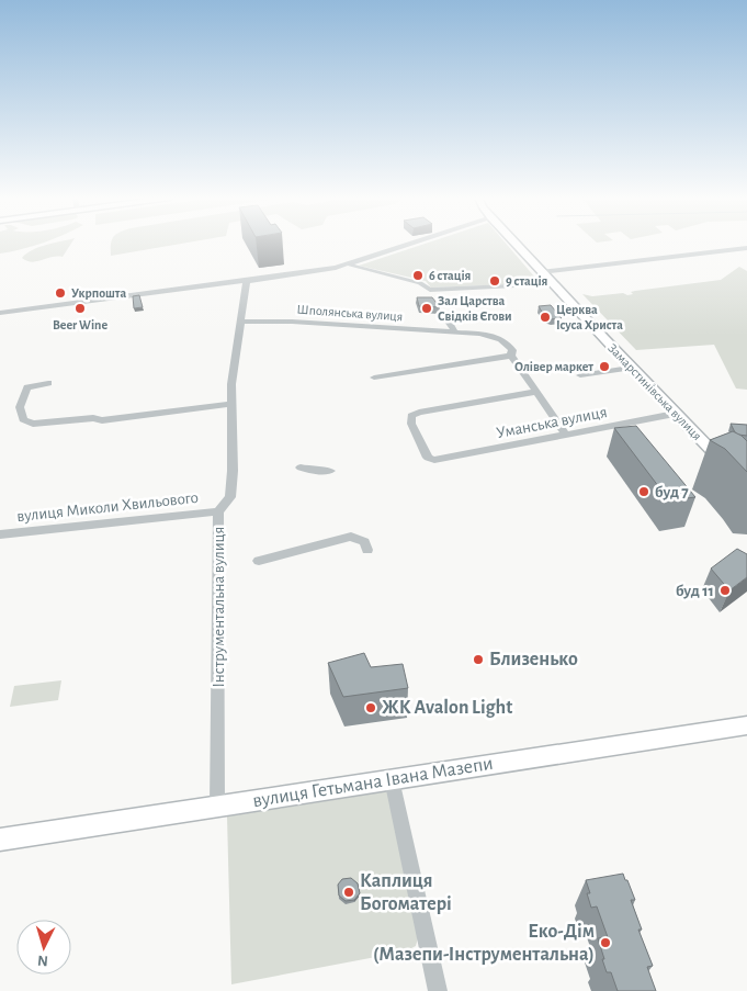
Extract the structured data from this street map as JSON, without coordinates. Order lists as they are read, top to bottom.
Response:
{
  "streets": {
    "main road": ["Замарстинівська вулиця", "вулиця Гетьмана Івана Мазепи"],
    "street": [
      "Шполянська вулиця",
      "Уманська вулиця",
      "вулиця Миколи Хвильового",
      "Інструментальна вулиця"
    ]
  },
  "crossings": [
    ["Шполянська вулиця", "Інструментальна вулиця"],
    ["Замарстинівська вулиця", "Уманська вулиця"],
    ["вулиця Миколи Хвильового", "Інструментальна вулиця"],
    ["Інструментальна вулиця", "вулиця Гетьмана Івана Мазепи"]
  ],
  "places": [
    "6 стація",
    "9 стація",
    "Укрпошта",
    "Beer Wine",
    "Зал Царства Свідків Єгови",
    "Церква Ісуса Христа",
    "Олівер маркет",
    "буд 7",
    "буд 11",
    "Близенько",
    "ЖК Avalon Light",
    "Каплиця Богоматері",
    "Еко-Дім (Мазепи-Інструментальна)"
  ],
  "north": "bottom"
}
